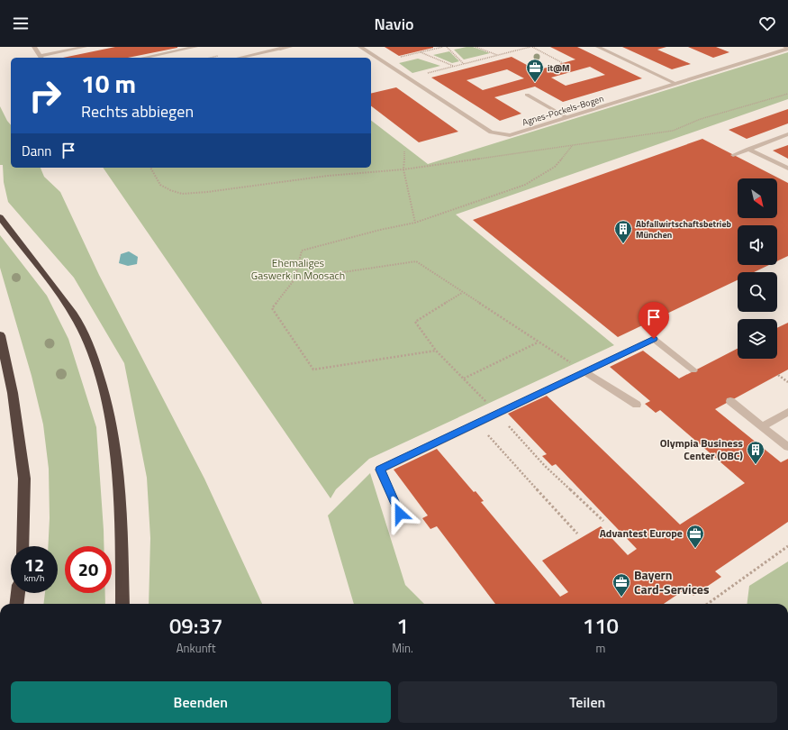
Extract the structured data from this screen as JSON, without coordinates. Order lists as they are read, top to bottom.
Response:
{
  "streets": {
    "street": ["Agnes-Pockels-Bogen"]
  },
  "parks": ["Ehemaliges Gaswerk in Moosach"],
  "places": {
    "office": ["it@M", "Advantest Europe", "Bayern Card-Services"],
    "building": ["Abfallwirtschaftsbetrieb München", "Olympia Business Center (OBC)"]
  },
  "north": "bottom right",
  "page": {
    "header": "Navio",
    "turn": ["10 m", "Rechts abbiegen"],
    "then": "Dann",
    "speed": "12 km/h",
    "limit": "20",
    "eta": [
      "09:37",
      "Ankunft",
      "1",
      "Min.",
      "110",
      "m"
    ],
    "buttons": ["Beenden", "Teilen"]
  }
}
